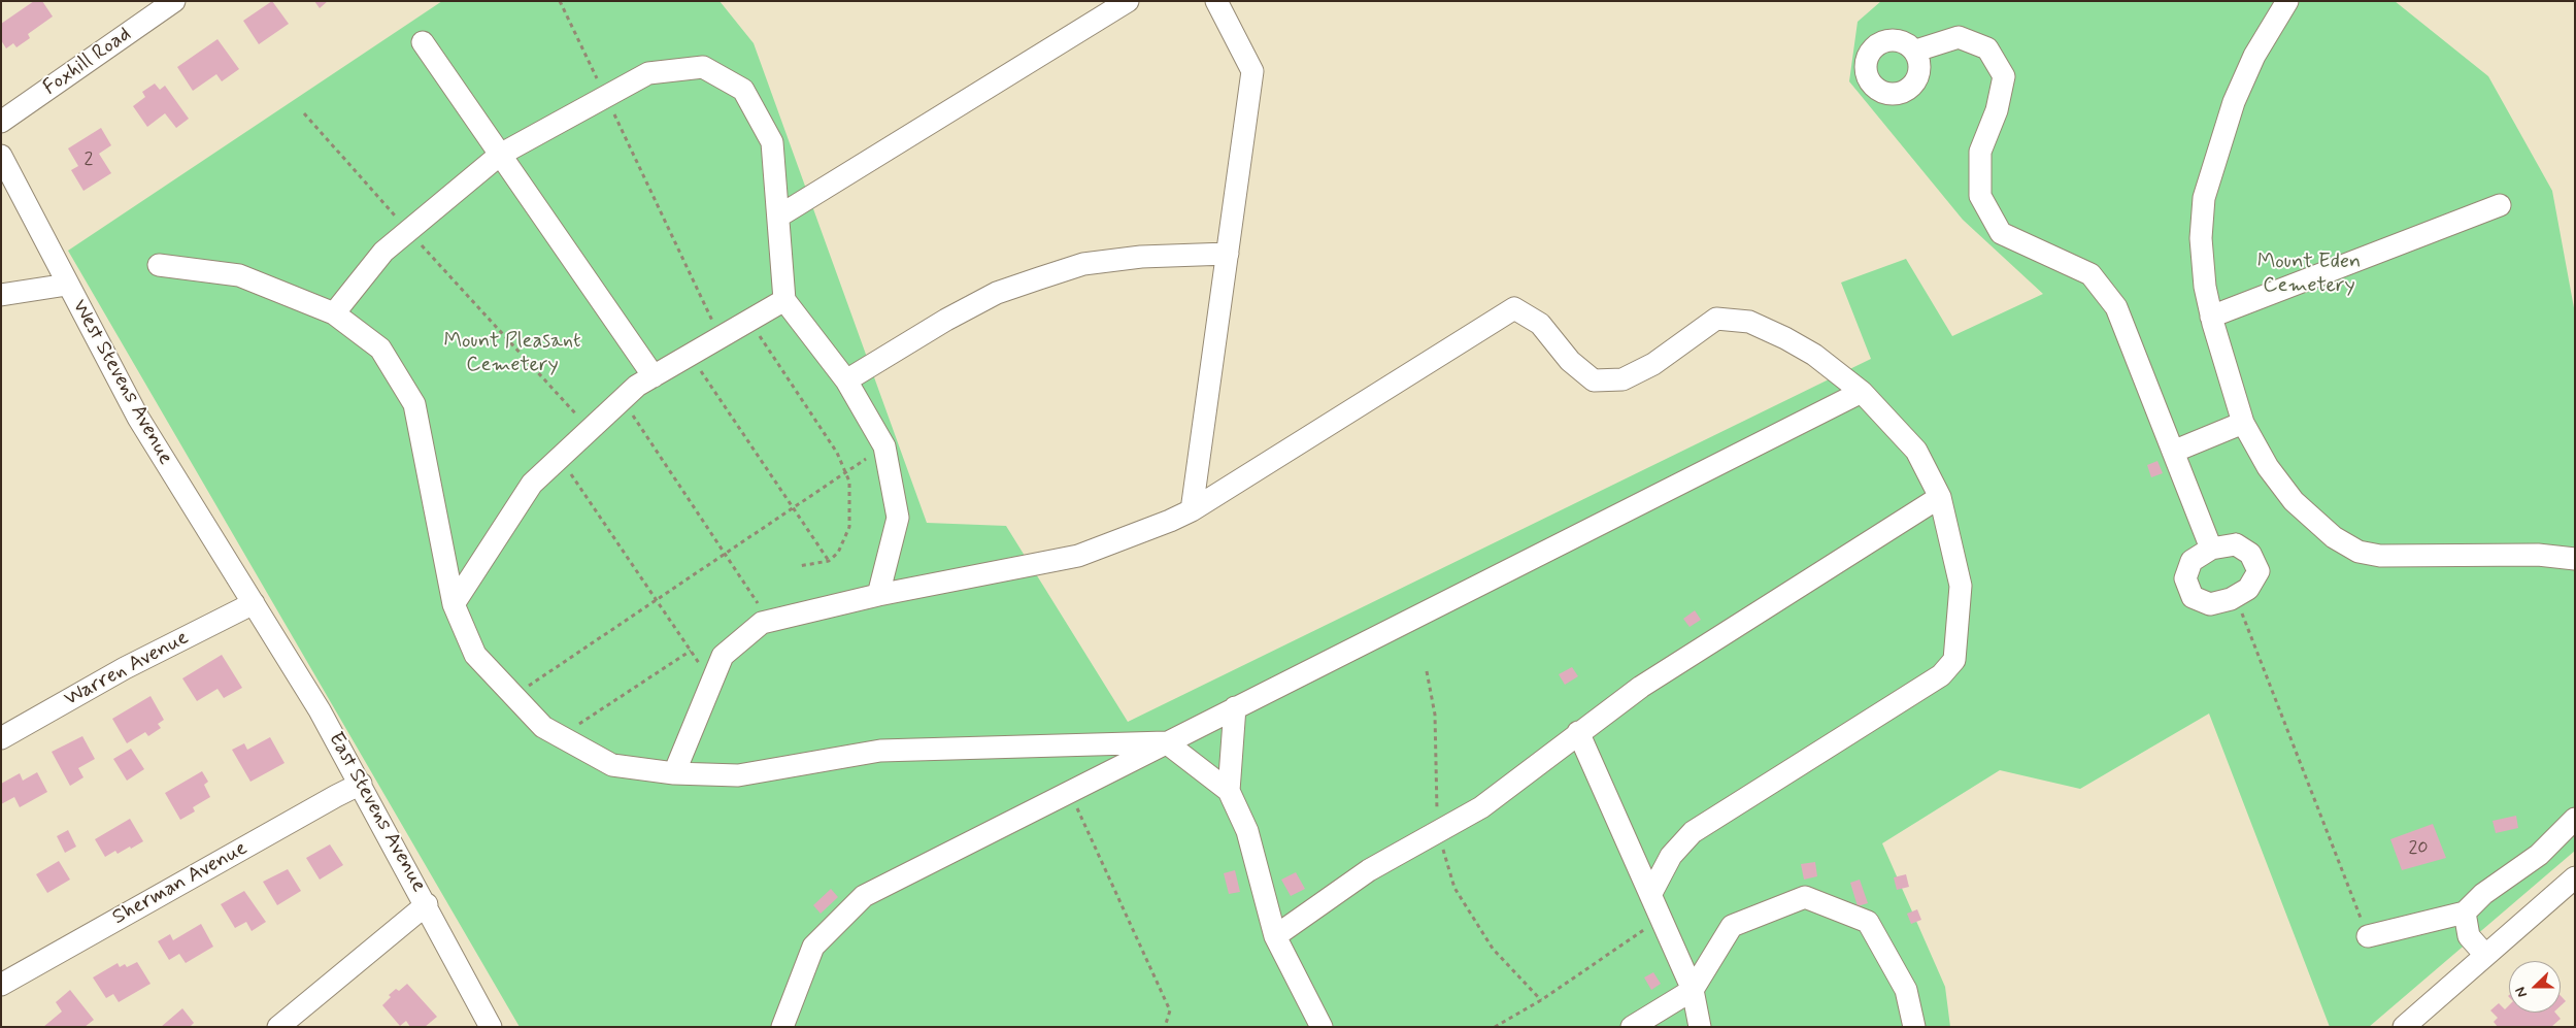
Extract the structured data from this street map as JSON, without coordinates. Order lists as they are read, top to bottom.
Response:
{
  "streets": {
    "street": [
      "Foxhill Road",
      "West Stevens Avenue",
      "Warren Avenue",
      "East Stevens Avenue",
      "Sherman Avenue"
    ]
  },
  "crossings": [
    ["West Stevens Avenue", "Warren Avenue"],
    ["West Stevens Avenue", "East Stevens Avenue"],
    ["Warren Avenue", "East Stevens Avenue"],
    ["East Stevens Avenue", "Sherman Avenue"]
  ],
  "parks": ["Mount Eden Cemetery", "Mount Pleasant Cemetery"],
  "house_numbers": ["2", "20"],
  "north": "left"
}
